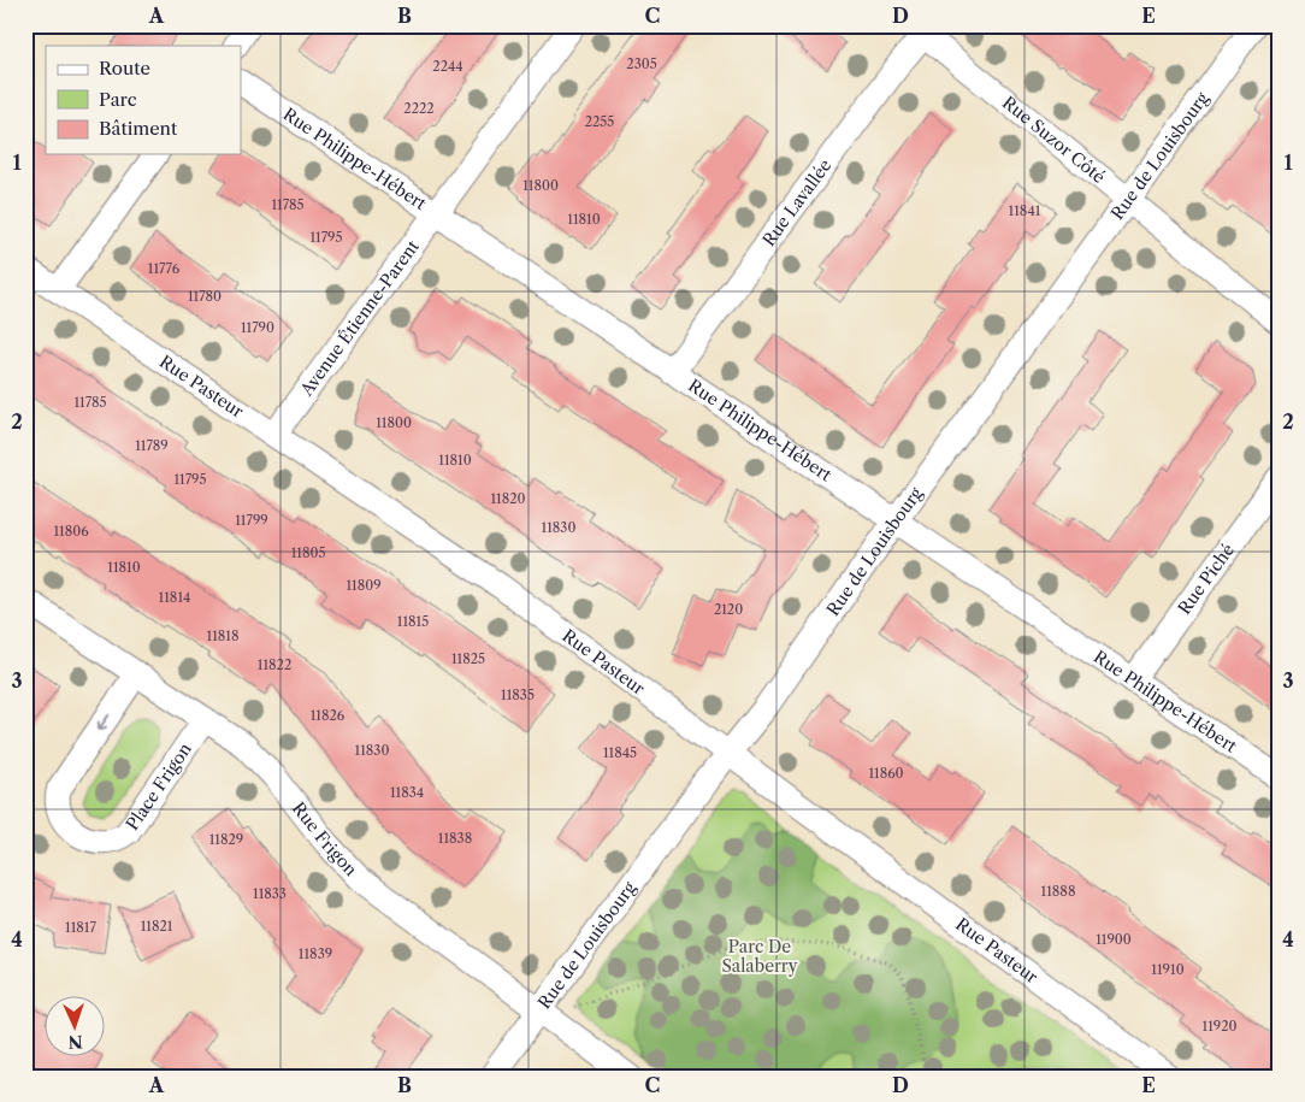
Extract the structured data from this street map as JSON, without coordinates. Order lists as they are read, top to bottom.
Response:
{
  "streets": {
    "street": [
      "Rue Suzor Côté",
      "Rue de Louisbourg",
      "Rue Philippe-Hébert",
      "Rue Lavallée",
      "Avenue Étienne-Parent",
      "Rue Pasteur",
      "Rue Piché",
      "Place Frigon",
      "Rue Frigon"
    ]
  },
  "crossings": [
    ["Rue Suzor Côté", "Rue de Louisbourg"],
    ["Rue Suzor Côté", "Rue Lavallée"],
    ["Rue de Louisbourg", "Rue Philippe-Hébert"],
    ["Rue de Louisbourg", "Rue Pasteur"],
    ["Rue de Louisbourg", "Rue Frigon"],
    ["Rue Philippe-Hébert", "Rue Lavallée"],
    ["Rue Philippe-Hébert", "Avenue Étienne-Parent"],
    ["Rue Philippe-Hébert", "Rue Piché"],
    ["Avenue Étienne-Parent", "Rue Pasteur"],
    ["Place Frigon", "Rue Frigon"]
  ],
  "parks": ["Parc De Salaberry"],
  "house_numbers": [
    "2305",
    "2244",
    "2222",
    "2255",
    "11800",
    "11785",
    "11841",
    "11810",
    "11795",
    "11776",
    "11780",
    "11790",
    "11785",
    "11800",
    "11789",
    "11810",
    "11795",
    "11820",
    "11799",
    "11830",
    "11806",
    "11805",
    "11810",
    "11809",
    "11814",
    "2120",
    "11815",
    "11818",
    "11825",
    "11822",
    "11835",
    "11826",
    "11830",
    "11845",
    "11860",
    "11834",
    "11838",
    "11829",
    "11888",
    "11833",
    "11821",
    "11817",
    "11900",
    "11839",
    "11910",
    "11920"
  ],
  "legend": ["Route", "Parc", "Bâtiment"],
  "north": "bottom",
  "grid": {
    "columns": [
      "A",
      "B",
      "C",
      "D",
      "E"
    ],
    "rows": [
      "1",
      "2",
      "3",
      "4"
    ]
  }
}
